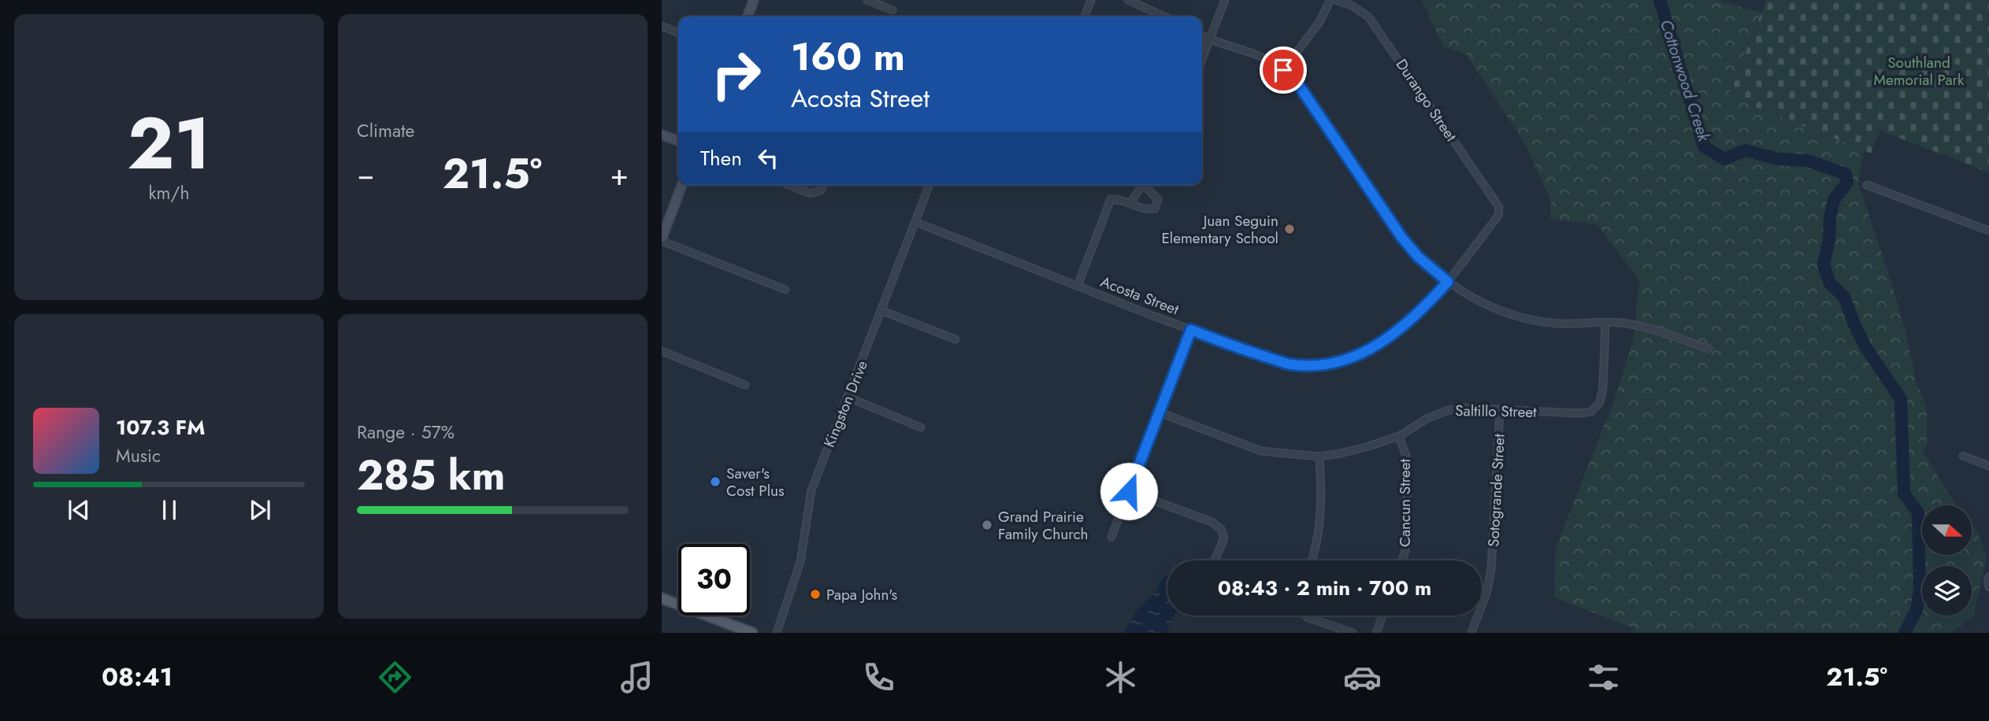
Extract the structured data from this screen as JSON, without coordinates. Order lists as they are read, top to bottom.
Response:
{
  "streets": {
    "street": [
      "Durango Street",
      "Acosta Street",
      "Kingston Drive",
      "Saltillo Street",
      "Sotogrande Street",
      "Cancun Street"
    ]
  },
  "crossings": [
    ["Durango Street", "Acosta Street"],
    ["Acosta Street", "Kingston Drive"],
    ["Saltillo Street", "Sotogrande Street"],
    ["Saltillo Street", "Cancun Street"]
  ],
  "water": ["Cottonwood Creek"],
  "parks": ["Southland Memorial Park"],
  "places": [
    "Juan Seguin Elementary School",
    "Saver's Cost Plus",
    "Grand Prairie Family Church",
    "Papa John's"
  ],
  "north": "right",
  "page": {
    "tile": [
      ["21", "km/h"],
      "Climate",
      ["Range · 57%", "285 km"]
    ],
    "turn": ["160 m", "Acosta Street"],
    "then": "Then",
    "heat": ["−", "21.5°", "+"],
    "song": ["107.3 FM", "Music"],
    "limit": "30",
    "trip": "08:43 · 2 min · 700 m",
    "tabs": ["08:41", "21.5°"]
  }
}
